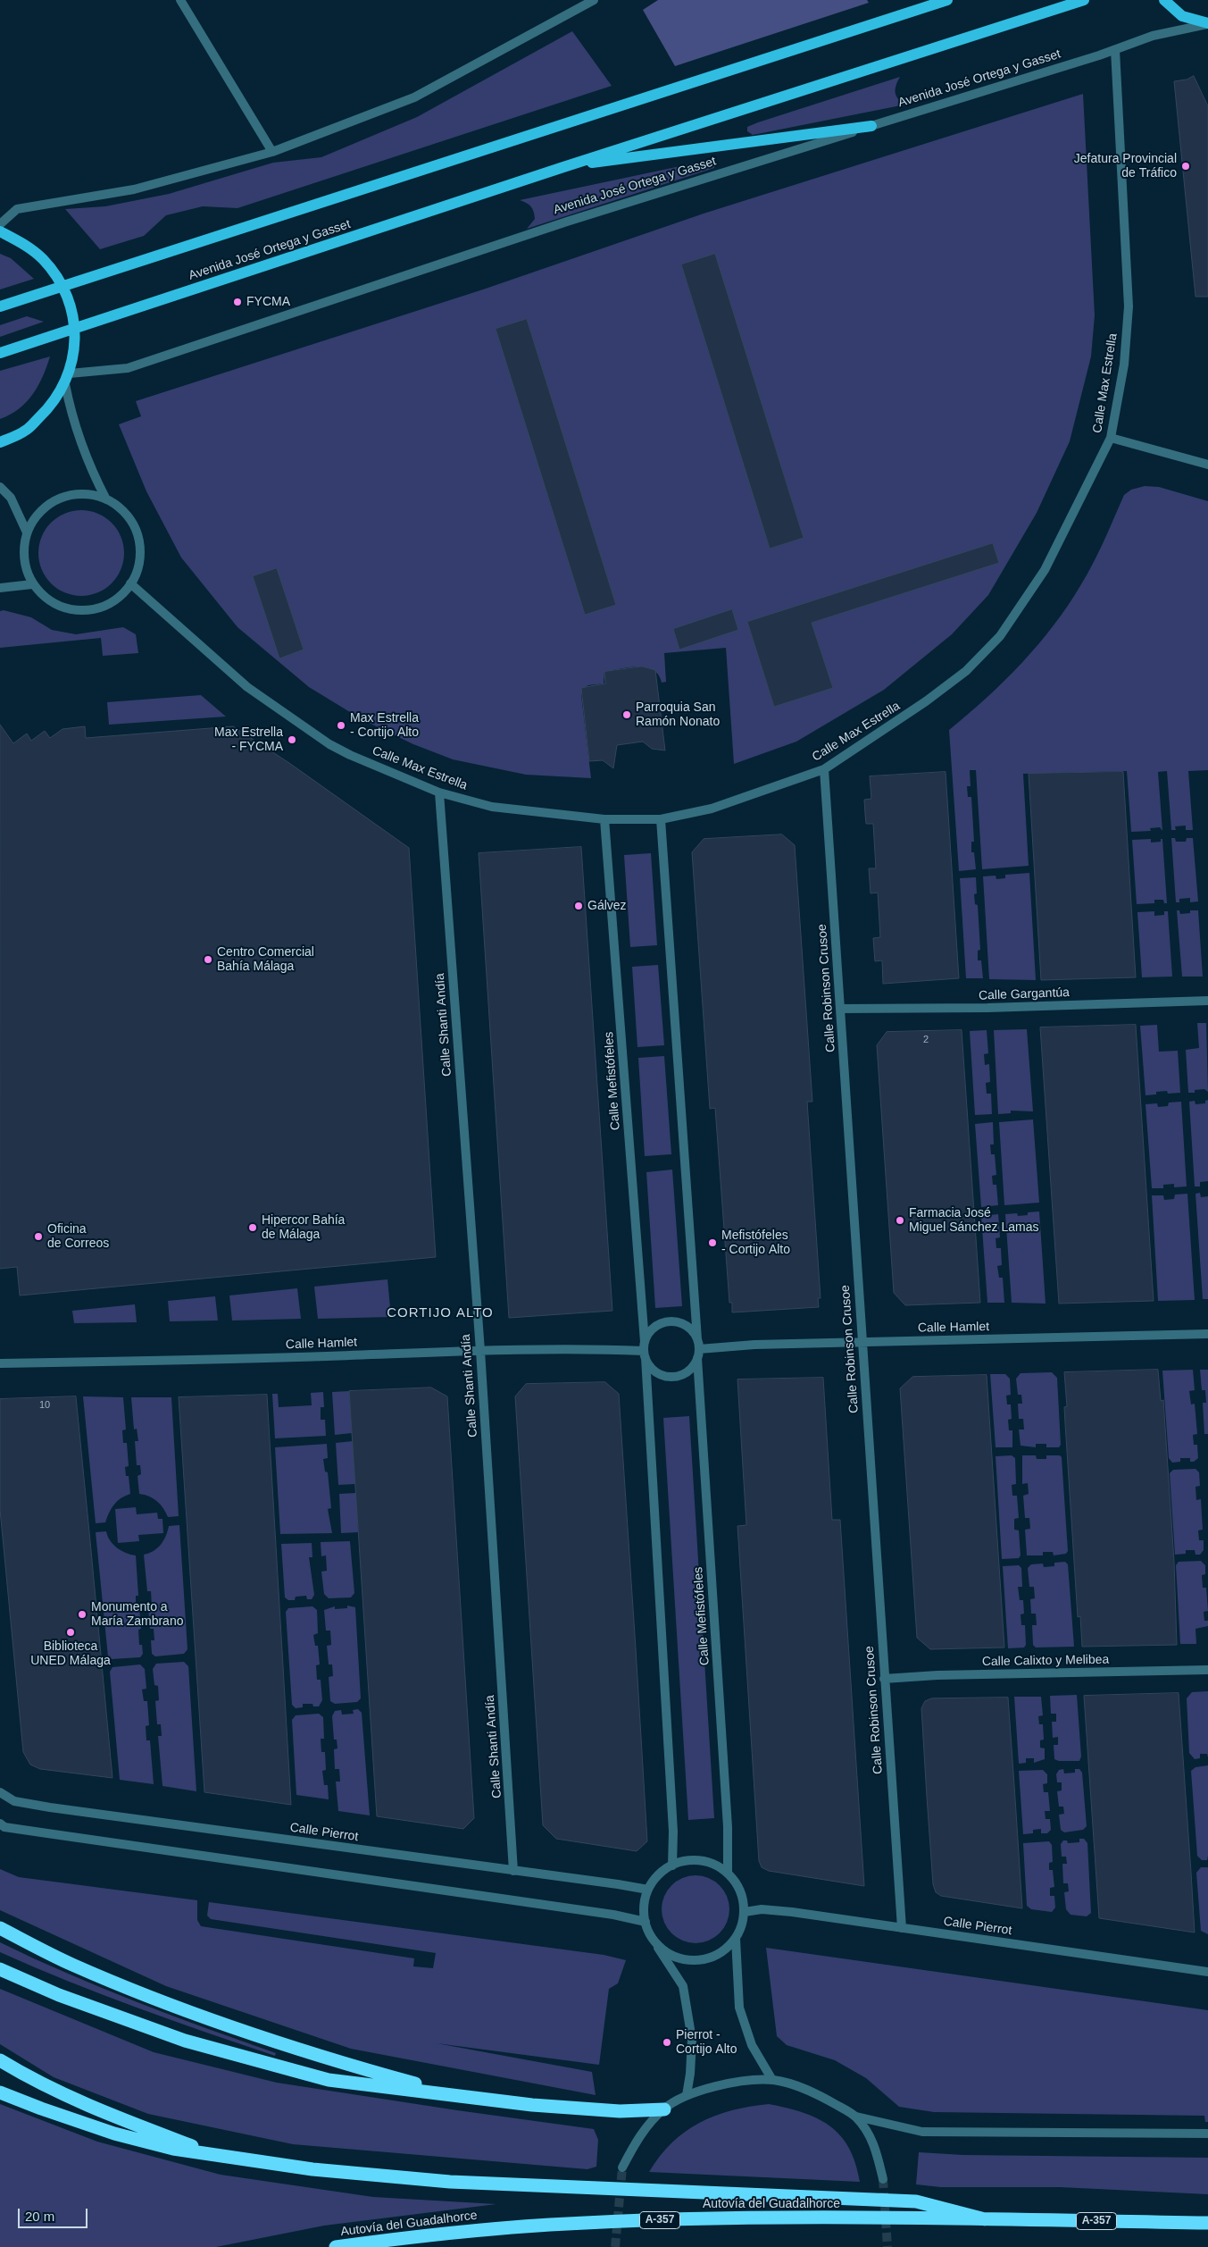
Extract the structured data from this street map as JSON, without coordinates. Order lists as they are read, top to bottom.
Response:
{
  "streets": {
    "highway": ["Autovía del Guadalhorce", "A-357"],
    "main road": ["Avenida José Ortega y Gasset"],
    "street": [
      "Calle Max Estrella",
      "Calle Robinson Crusoe",
      "Calle Gargantúa",
      "Calle Shanti Andía",
      "Calle Mefistófeles",
      "Calle Hamlet",
      "Calle Calixto y Melibea",
      "Calle Pierrot"
    ]
  },
  "crossings": [
    ["Avenida José Ortega y Gasset", "Calle Max Estrella"],
    ["Calle Max Estrella", "Calle Robinson Crusoe"],
    ["Calle Max Estrella", "Calle Shanti Andía"],
    ["Calle Max Estrella", "Calle Mefistófeles"],
    ["Calle Robinson Crusoe", "Calle Gargantúa"],
    ["Calle Robinson Crusoe", "Calle Hamlet"],
    ["Calle Robinson Crusoe", "Calle Calixto y Melibea"],
    ["Calle Robinson Crusoe", "Calle Pierrot"],
    ["Calle Shanti Andía", "Calle Hamlet"],
    ["Calle Shanti Andía", "Calle Pierrot"],
    ["Calle Mefistófeles", "Calle Hamlet"],
    ["Calle Mefistófeles", "Calle Pierrot"]
  ],
  "districts": ["CORTIJO ALTO"],
  "places": [
    "Jefatura Provincial de Tráfico",
    "FYCMA",
    "Parroquia San Ramón Nonato",
    "Max Estrella - Cortijo Alto",
    "Max Estrella - FYCMA",
    "Gálvez",
    "Centro Comercial Bahía Málaga",
    "Farmacia José Miguel Sánchez Lamas",
    "Hipercor Bahía de Málaga",
    "Oficina de Correos",
    "Mefistófeles - Cortijo Alto",
    "Monumento a María Zambrano",
    "Biblioteca UNED Málaga",
    "Pierrot - Cortijo Alto"
  ],
  "house_numbers": ["2", "10"],
  "scale_bar": "20 m"
}
